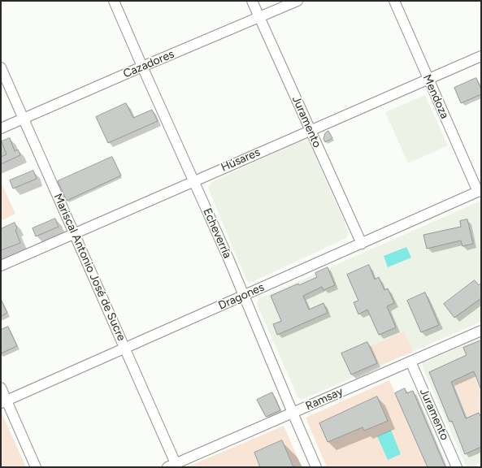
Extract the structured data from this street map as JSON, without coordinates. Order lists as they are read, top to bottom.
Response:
{
  "streets": {
    "street": [
      "Cazadores",
      "Mendoza",
      "Juramento",
      "Húsares",
      "Echeverría",
      "Mariscal Antonio José de Sucre",
      "Dragones",
      "Ramsay"
    ]
  },
  "crossings": [
    ["Cazadores", "Juramento"],
    ["Cazadores", "Echeverría"],
    ["Cazadores", "Mariscal Antonio José de Sucre"],
    ["Mendoza", "Húsares"],
    ["Mendoza", "Dragones"],
    ["Juramento", "Húsares"],
    ["Juramento", "Dragones"],
    ["Juramento", "Ramsay"],
    ["Húsares", "Echeverría"],
    ["Húsares", "Mariscal Antonio José de Sucre"],
    ["Echeverría", "Dragones"],
    ["Echeverría", "Ramsay"],
    ["Mariscal Antonio José de Sucre", "Dragones"],
    ["Mariscal Antonio José de Sucre", "Ramsay"]
  ]
}
